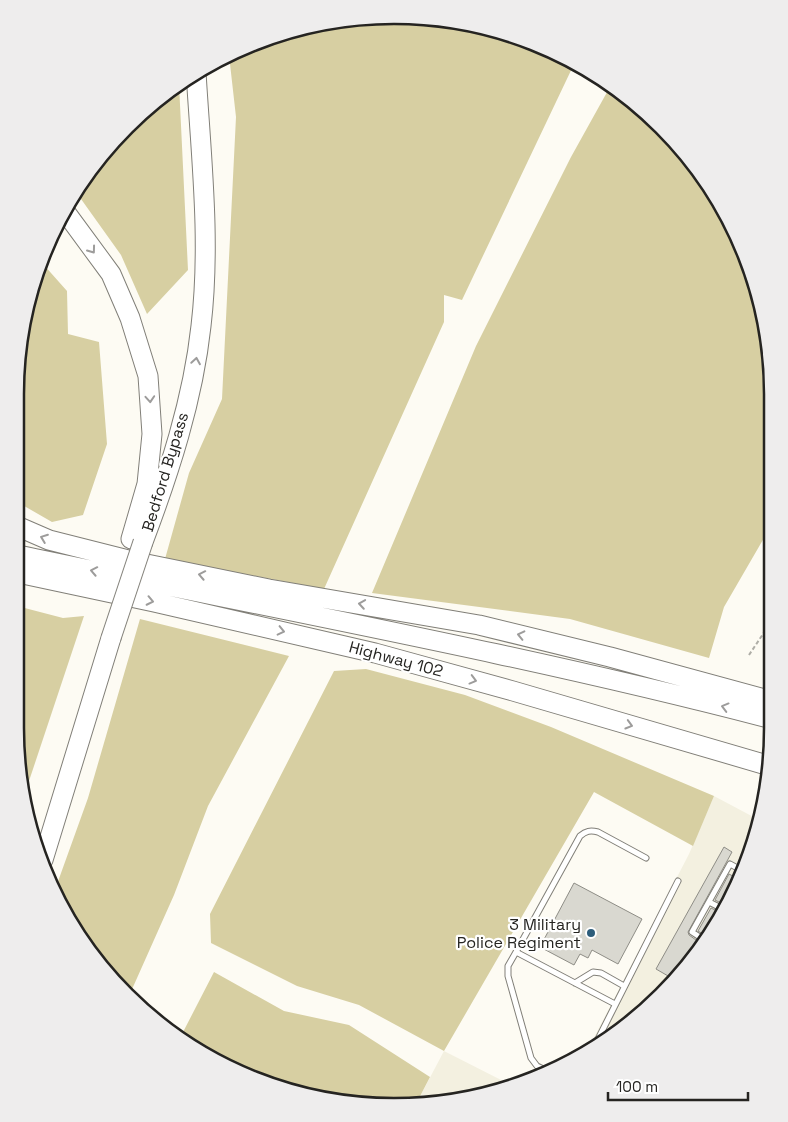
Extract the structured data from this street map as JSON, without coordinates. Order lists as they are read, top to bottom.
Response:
{
  "streets": {
    "highway": ["Bedford Bypass", "Highway 102"]
  },
  "places": ["3 Military Police Regiment"],
  "scale_bar": "100 m"
}
